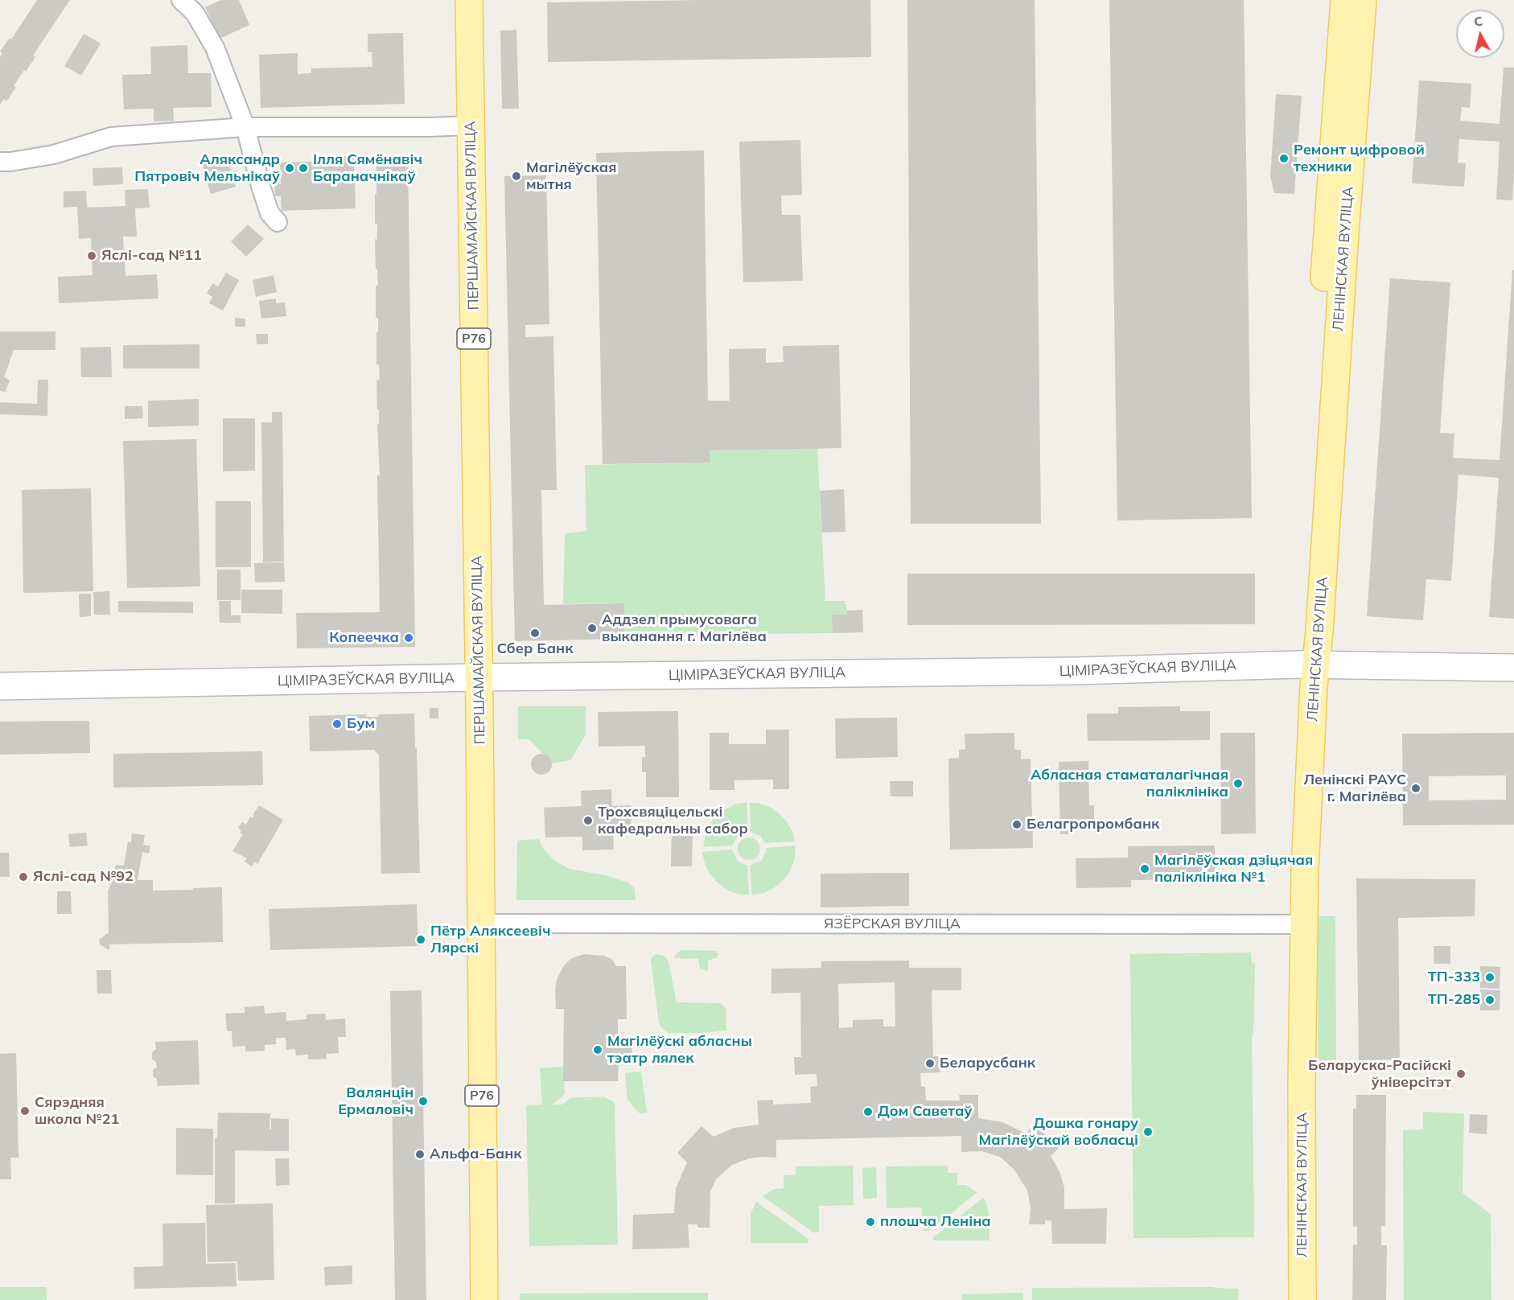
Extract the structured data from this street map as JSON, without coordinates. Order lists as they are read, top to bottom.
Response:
{
  "streets": {
    "main road": [
      "ПЕРШАМАЙСКАЯ ВУЛІЦА",
      "ЛЕНІНСКАЯ ВУЛІЦА",
      "Р76",
      "ЦІМІРАЗЕЎСКАЯ ВУЛІЦА"
    ],
    "street": ["ЯЗЁРСКАЯ ВУЛІЦА"]
  },
  "crossings": [
    ["ПЕРШАМАЙСКАЯ ВУЛІЦА", "ЦІМІРАЗЕЎСКАЯ ВУЛІЦА"],
    ["ПЕРШАМАЙСКАЯ ВУЛІЦА", "ЯЗЁРСКАЯ ВУЛІЦА"],
    ["ЛЕНІНСКАЯ ВУЛІЦА", "ЦІМІРАЗЕЎСКАЯ ВУЛІЦА"],
    ["ЛЕНІНСКАЯ ВУЛІЦА", "ЯЗЁРСКАЯ ВУЛІЦА"]
  ],
  "places": [
    "Ремонт цифровой техники",
    "Аляксандр Пятровіч Мельнікаў",
    "Ілля Сямёнавіч Бараначнікаў",
    "Магілёўская мытня",
    "Яслі-сад №11",
    "Аддзел прымусовага выканання г. Магілёва",
    "Сбер Банк",
    "Копеечка",
    "Бум",
    "Абласная стаматалагічная паліклініка",
    "Ленінскі РАУС г. Магілёва",
    "Трохсвяціцельскі кафедральны сабор",
    "Белагропромбанк",
    "Магілёўская дзіцячая паліклініка №1",
    "Яслі-сад №92",
    "Пётр Аляксеевіч Лярскі",
    "ТП-333",
    "ТП-285",
    "Магілёўскі абласны тэатр лялек",
    "Беларусбанк",
    "Беларуска-Расійскі ўніверсітэт",
    "Валянцін Ермаловіч",
    "Сярэдняя школа №21",
    "Дом Саветаў",
    "Дошка гонару Магілёўскай вобласці",
    "Альфа-Банк",
    "плошча Леніна"
  ],
  "north": "top"
}
